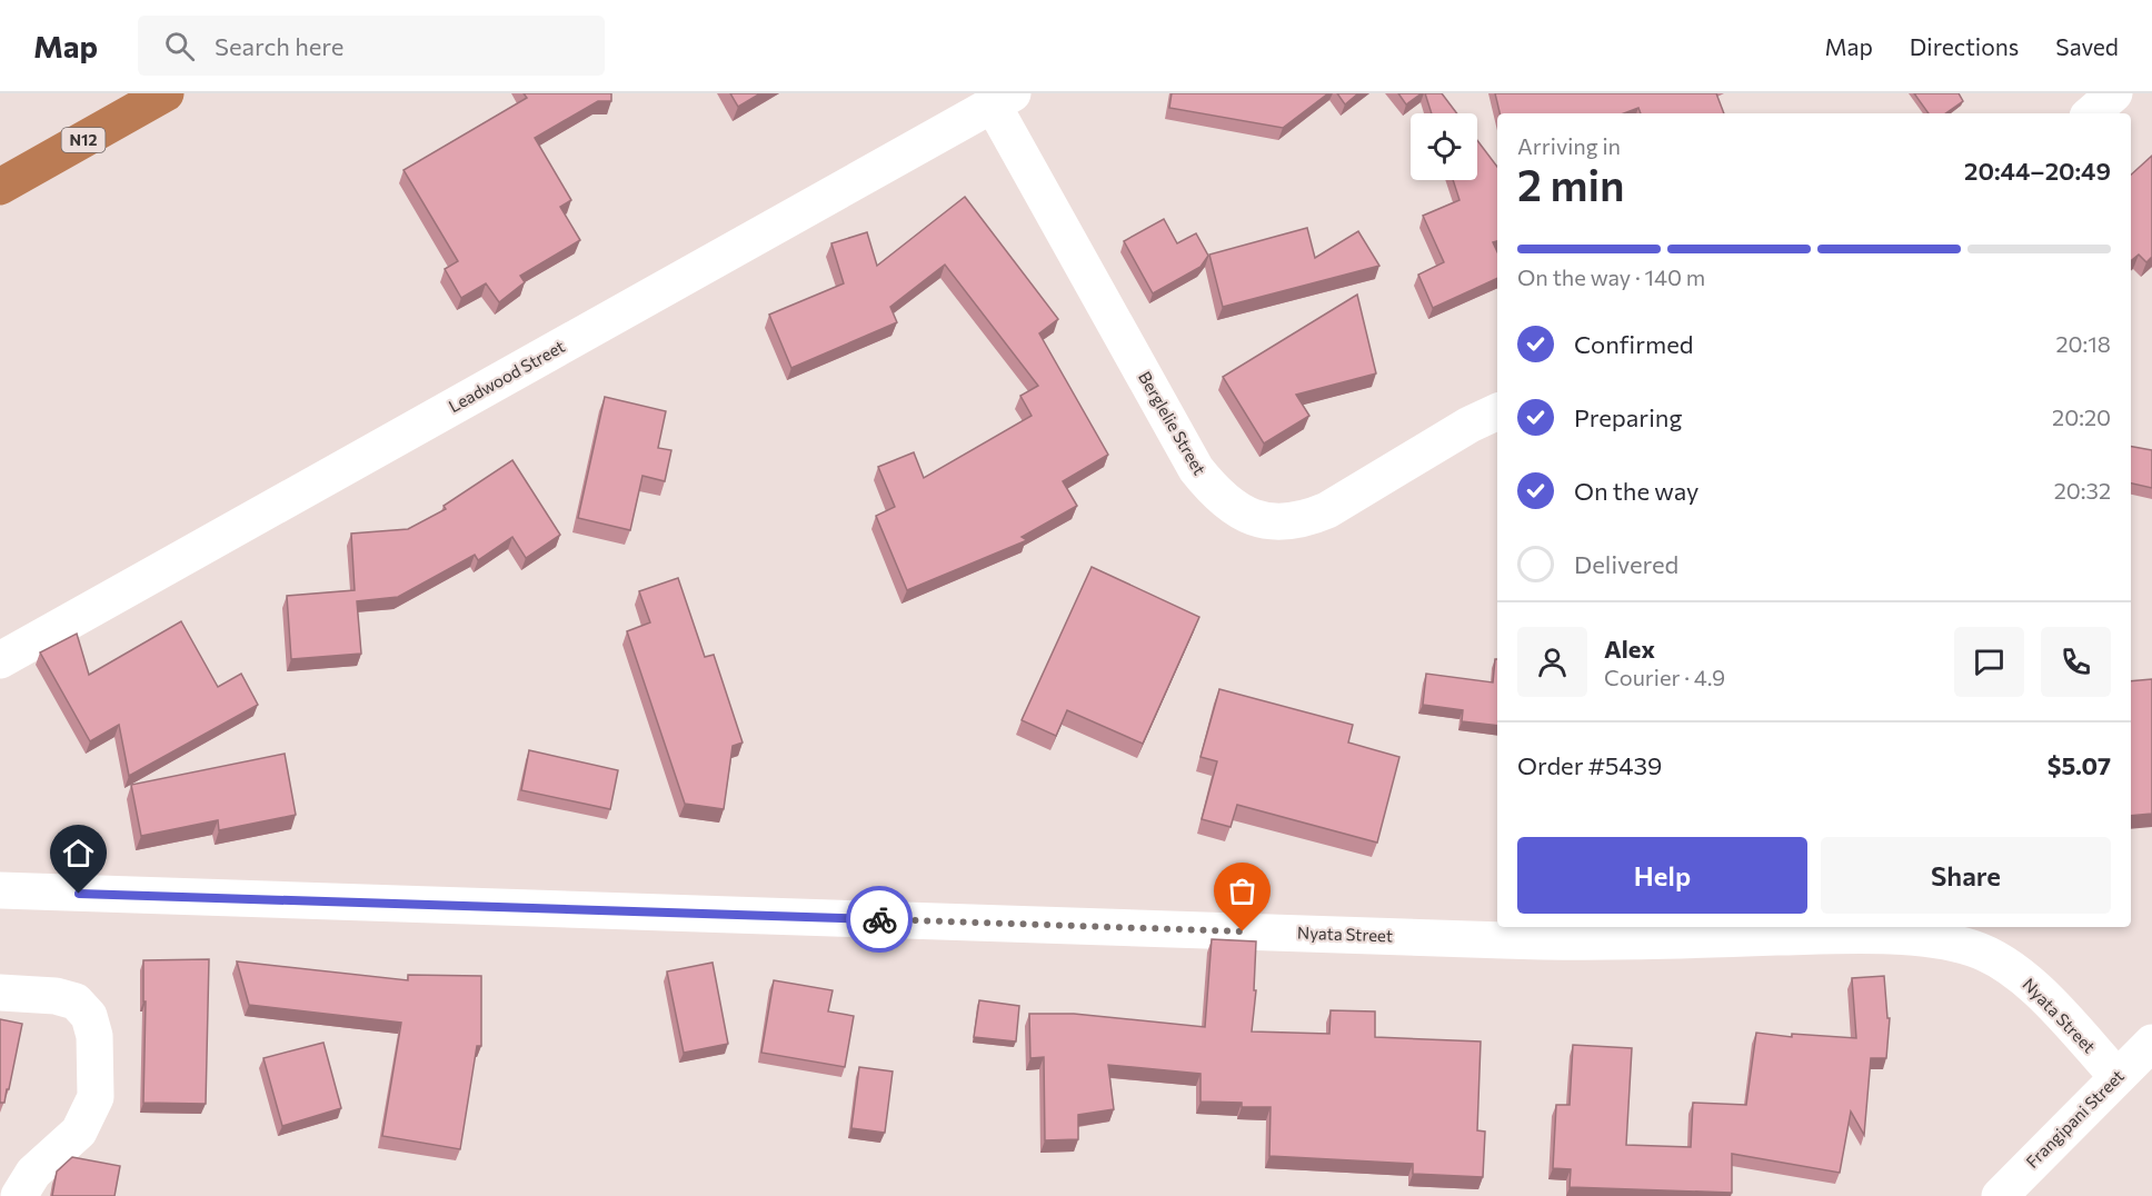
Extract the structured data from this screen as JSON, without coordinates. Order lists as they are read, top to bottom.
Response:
{
  "streets": {
    "highway": ["N12"],
    "street": [
      "Leadwood Street",
      "Berglelie Street",
      "Nyata Street",
      "Frangipani Street"
    ]
  },
  "crossings": [
    ["Leadwood Street", "Berglelie Street"],
    ["Nyata Street", "Frangipani Street"]
  ],
  "page": {
    "header": "Map",
    "search": "Search here",
    "nav": ["Map", "Directions", "Saved"],
    "heading": ["2 min", "Arriving in", "20:44–20:49"],
    "panel": [
      "Alex",
      "Courier · 4.9",
      "Order #5439",
      "$5.07"
    ],
    "bar": "On the way · 140 m",
    "list": [
      ["Confirmed", "20:18"],
      ["Preparing", "20:20"],
      ["On the way", "20:32"],
      "Delivered"
    ],
    "buttons": ["Help", "Share"]
  }
}
